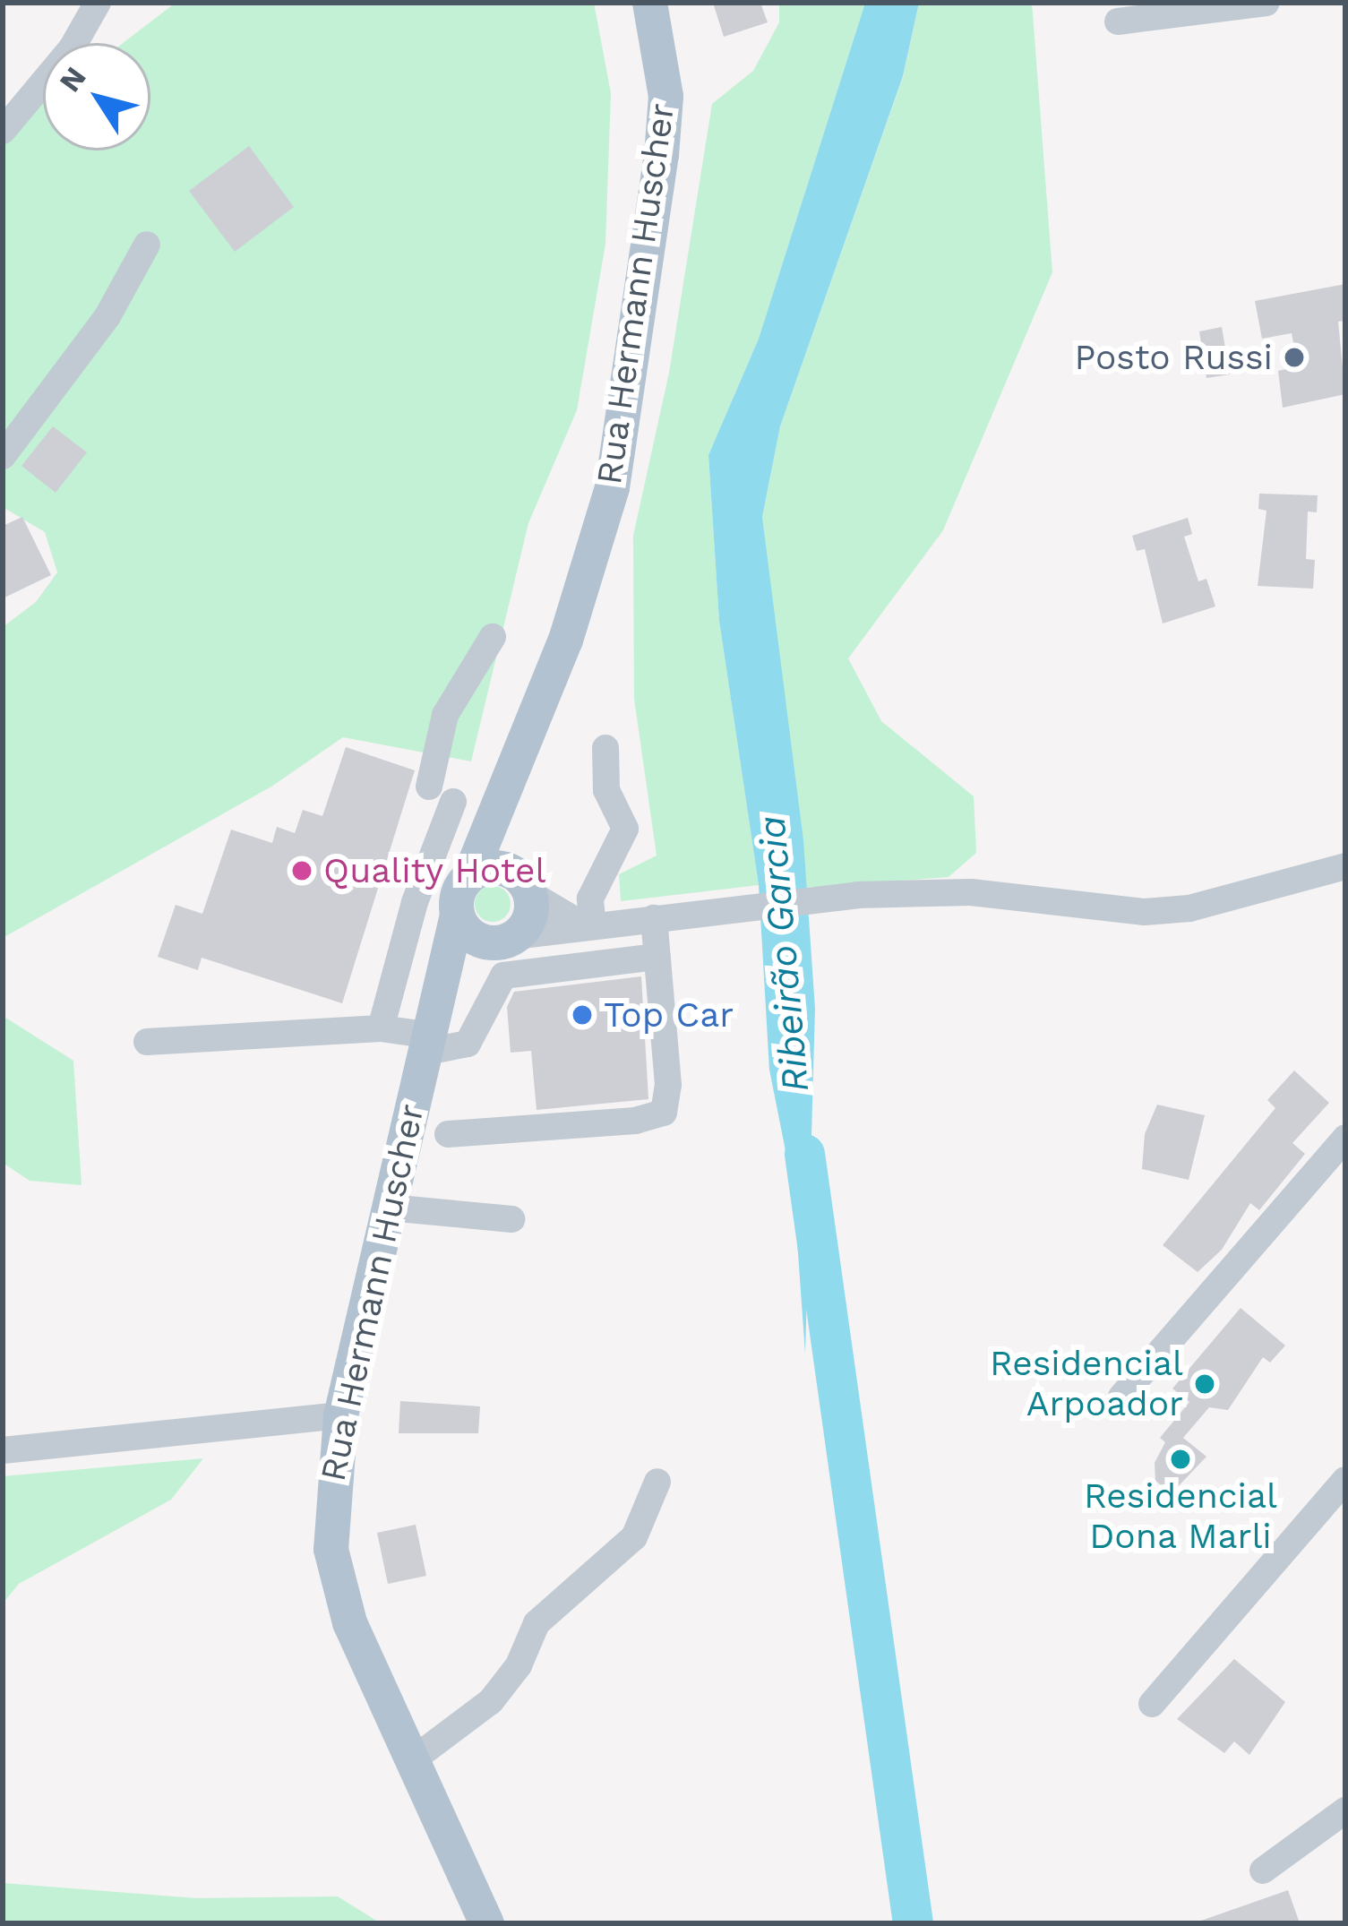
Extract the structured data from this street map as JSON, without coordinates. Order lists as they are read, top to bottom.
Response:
{
  "streets": {
    "main road": ["Rua Hermann Huscher"]
  },
  "water": ["Ribeirão Garcia"],
  "places": [
    "Posto Russi",
    "Quality Hotel",
    "Top Car",
    "Residencial Arpoador",
    "Residencial Dona Marli"
  ],
  "north": "top left"
}
